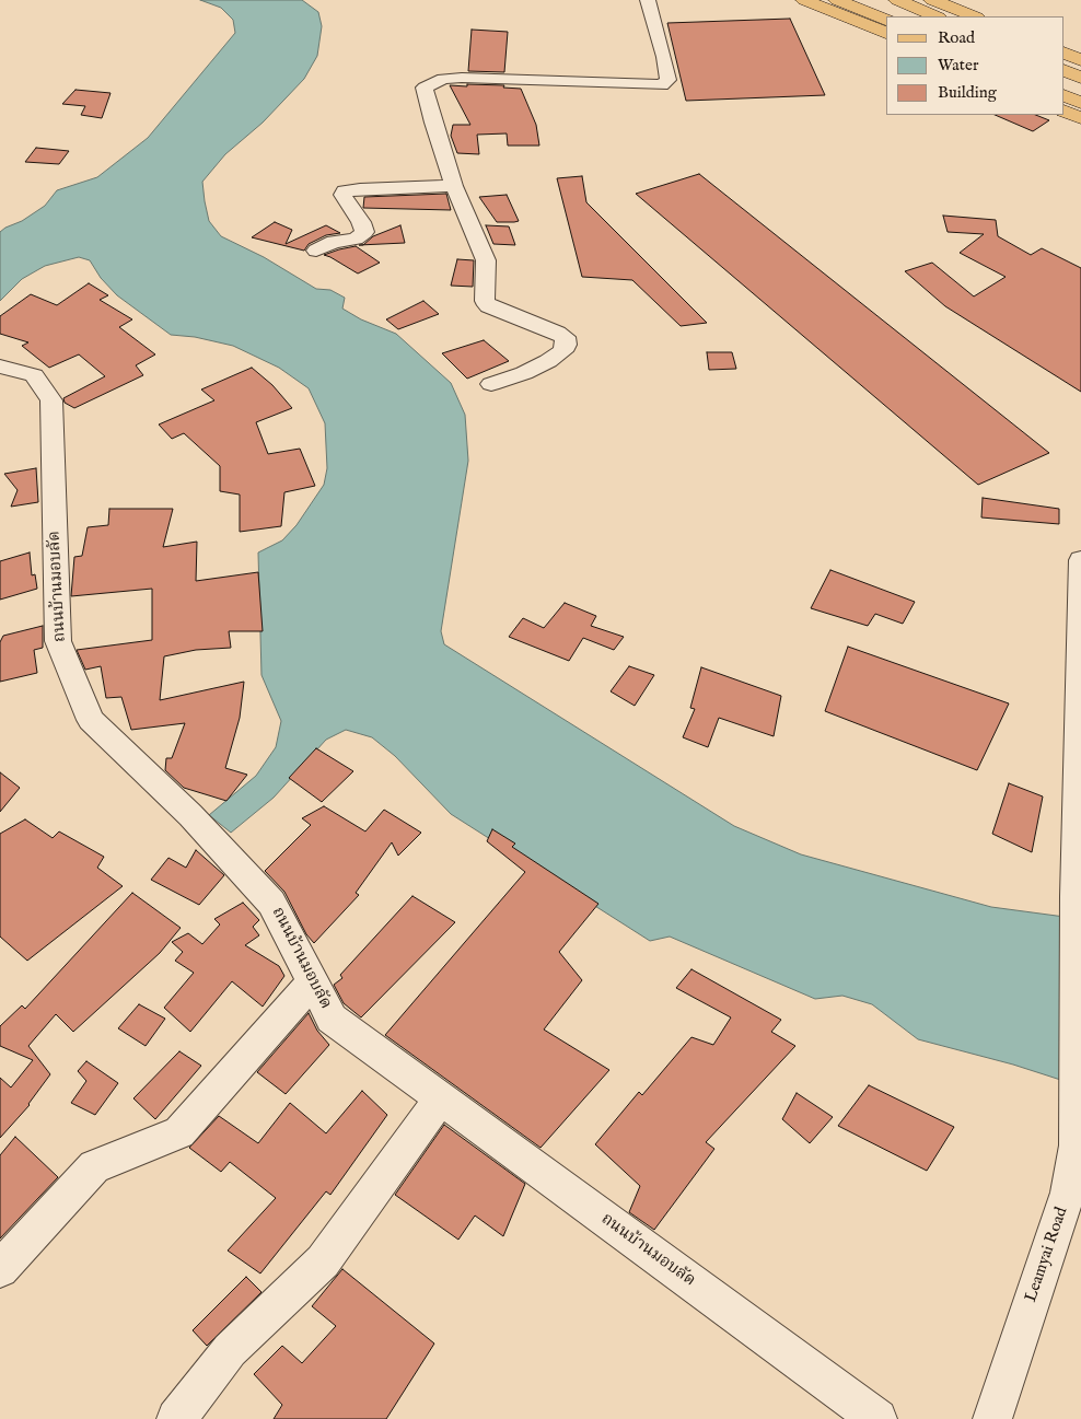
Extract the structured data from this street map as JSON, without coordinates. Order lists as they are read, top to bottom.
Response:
{
  "streets": {
    "street": ["ถนนบ้านมอบลัด", "Leamyai Road"]
  },
  "legend": ["Road", "Water", "Building"]
}
